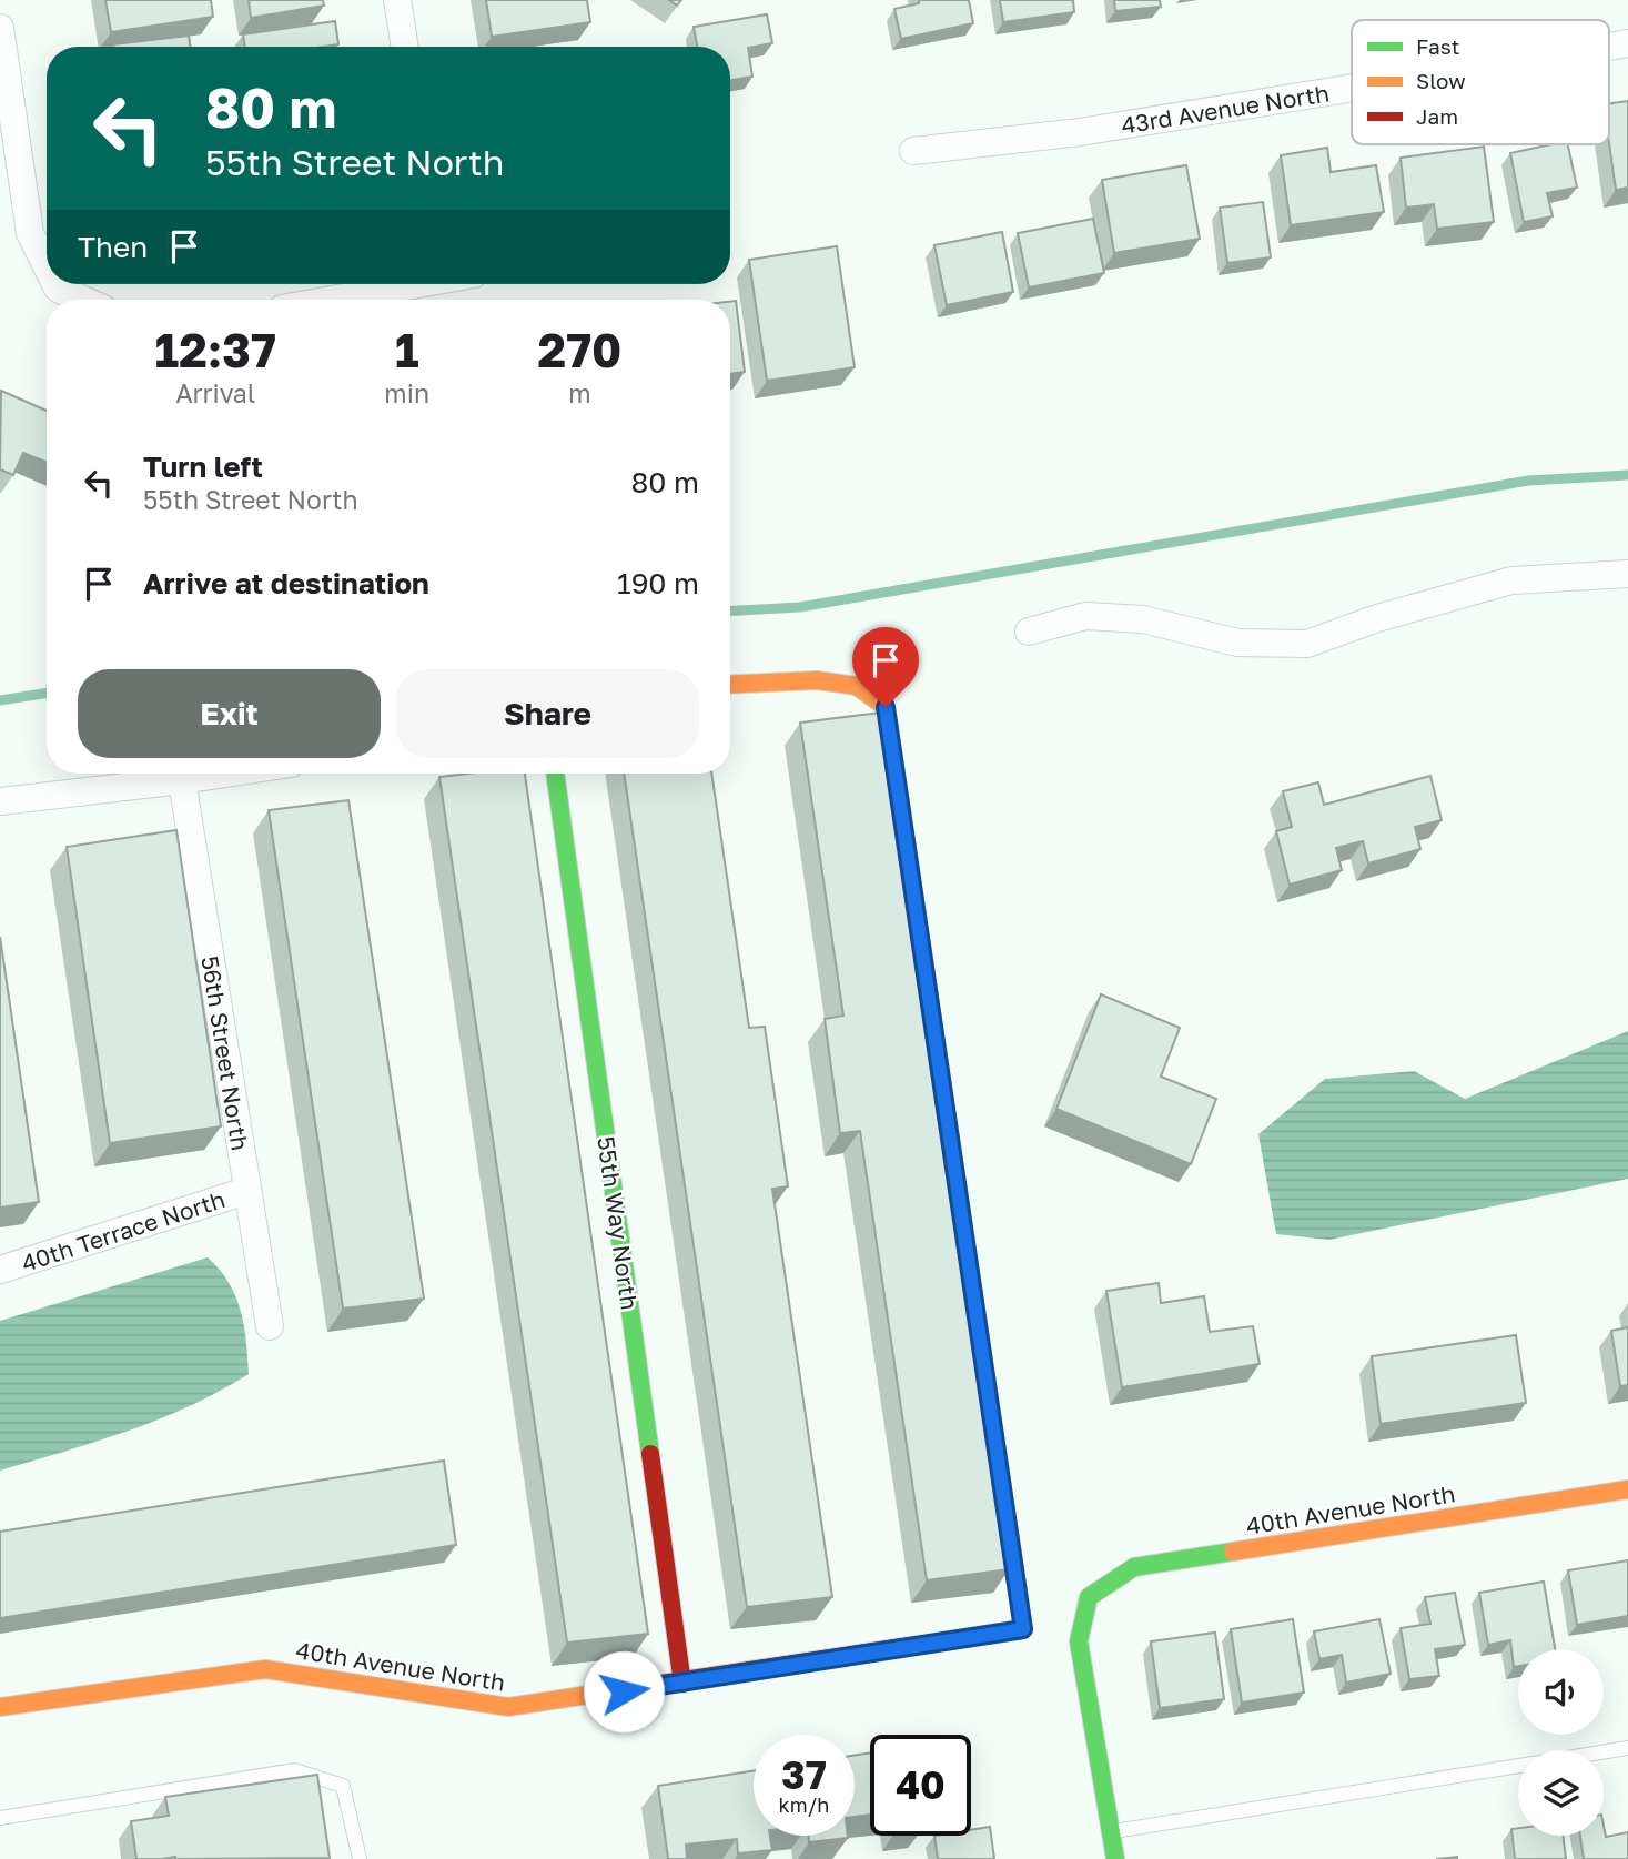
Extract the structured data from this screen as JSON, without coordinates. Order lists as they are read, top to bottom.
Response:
{
  "streets": {
    "street": [
      "43rd Avenue North",
      "56th Street North",
      "55th Way North",
      "40th Terrace North",
      "40th Avenue North"
    ]
  },
  "crossings": [
    ["56th Street North", "40th Terrace North"],
    ["55th Way North", "40th Avenue North"]
  ],
  "legend": ["Fast", "Slow", "Jam"],
  "page": {
    "turn": ["80 m", "55th Street North"],
    "then": "Then",
    "eta": [
      "12:37",
      "Arrival",
      "1",
      "min",
      "270",
      "m"
    ],
    "list": [
      {
        "name": "Turn left",
        "note": "55th Street North",
        "value": "80 m"
      },
      {
        "name": "Arrive at destination",
        "value": "190 m"
      }
    ],
    "buttons": ["Exit", "Share"],
    "speed": "37 km/h",
    "limit": "40"
  }
}
